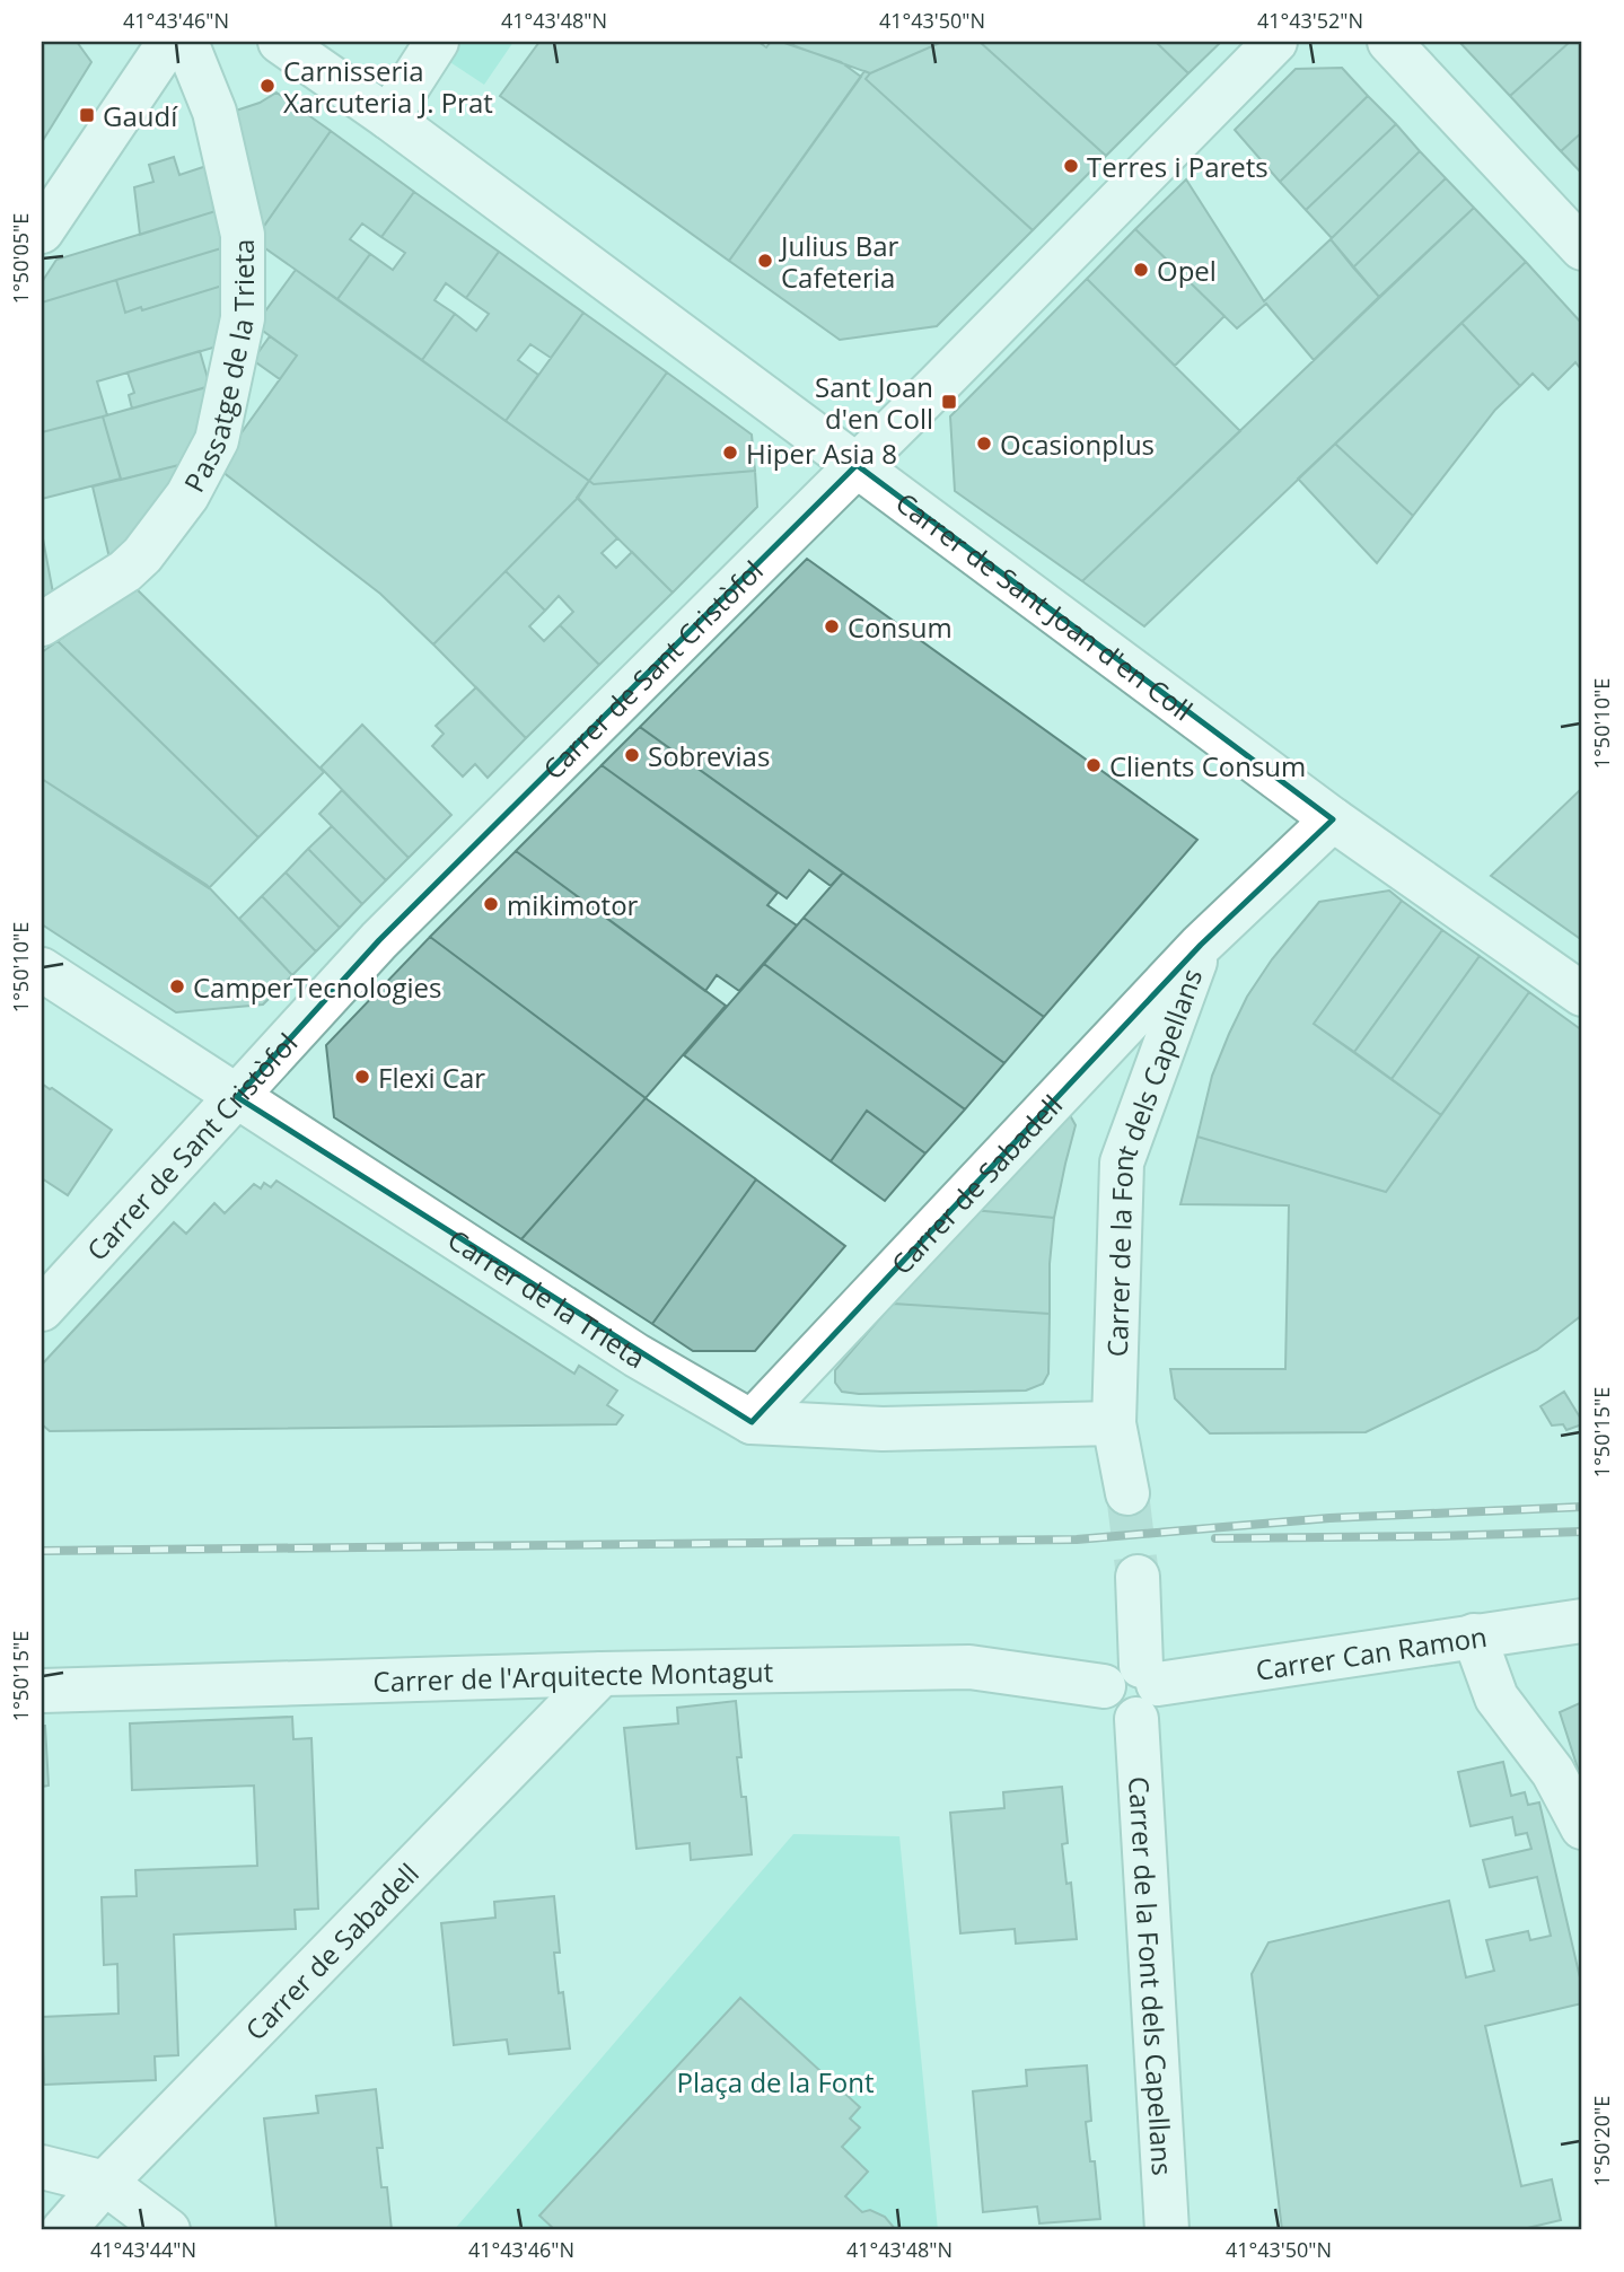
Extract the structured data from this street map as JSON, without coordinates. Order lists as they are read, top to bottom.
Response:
{
  "streets": {
    "street": [
      "Passatge de la Trieta",
      "Carrer de Sant Joan d'en Coll",
      "Carrer de Sant Cristòfol",
      "Carrer de la Font dels Capellans",
      "Carrer de Sabadell",
      "Carrer de la Trieta",
      "Carrer Can Ramon",
      "Carrer de l'Arquitecte Montagut"
    ]
  },
  "crossings": [
    ["Carrer de Sant Joan d'en Coll", "Carrer de Sant Cristòfol"],
    ["Carrer de Sant Joan d'en Coll", "Carrer de la Font dels Capellans"],
    ["Carrer de Sant Cristòfol", "Carrer de la Trieta"],
    ["Carrer de la Font dels Capellans", "Carrer de Sabadell"],
    ["Carrer de la Font dels Capellans", "Carrer de la Trieta"],
    ["Carrer de la Font dels Capellans", "Carrer Can Ramon"],
    ["Carrer de la Font dels Capellans", "Carrer de l'Arquitecte Montagut"],
    ["Carrer de Sabadell", "Carrer de la Trieta"],
    ["Carrer de Sabadell", "Carrer de l'Arquitecte Montagut"],
    ["Carrer Can Ramon", "Carrer de l'Arquitecte Montagut"]
  ],
  "parks": ["Plaça de la Font"],
  "places": {
    "other": [
      "Carnisseria Xarcuteria J. Prat",
      "Terres i Parets",
      "Julius Bar Cafeteria",
      "Opel",
      "Ocasionplus",
      "Hiper Asia 8",
      "Consum",
      "Sobrevias",
      "Clients Consum",
      "mikimotor",
      "CamperTecnologies",
      "Flexi Car"
    ],
    "transit": ["Gaudí", "Sant Joan d'en Coll"]
  },
  "coordinates": [
    "41°43'46\"N",
    "41°43'48\"N",
    "41°43'50\"N",
    "41°43'52\"N",
    "1°50'05\"E",
    "1°50'10\"E",
    "1°50'15\"E",
    "1°50'20\"E",
    "41°43'44\"N"
  ]
}
